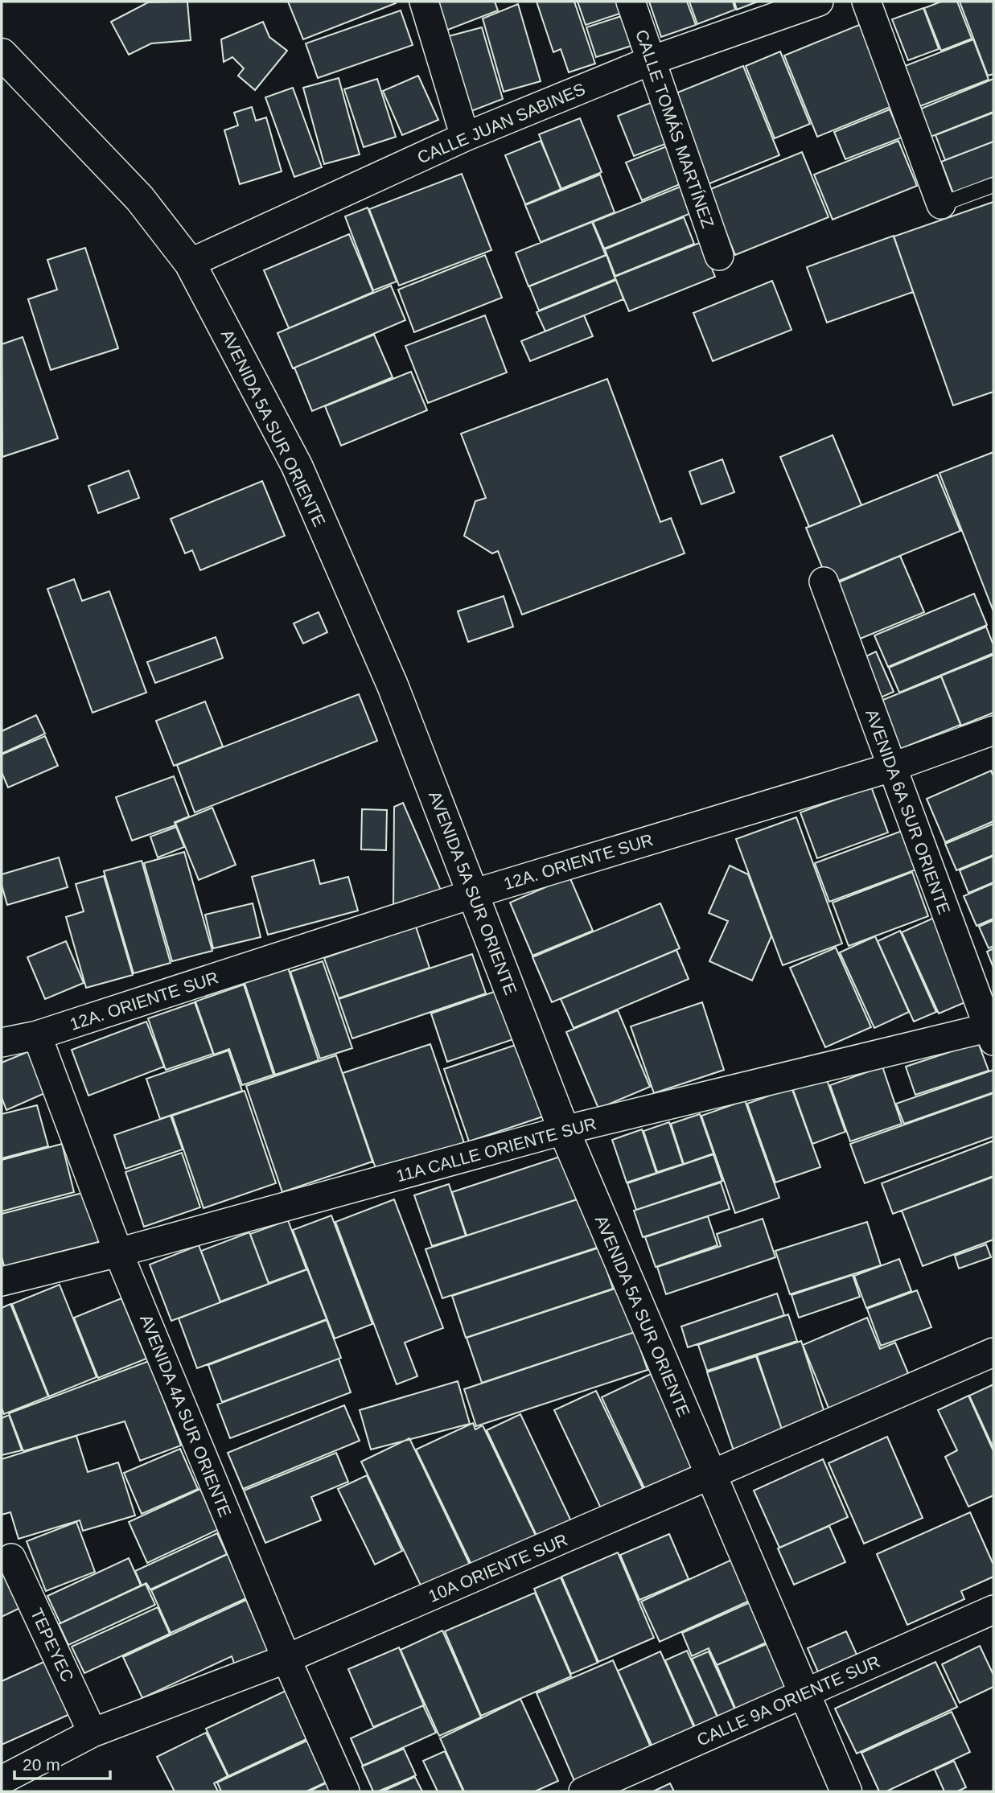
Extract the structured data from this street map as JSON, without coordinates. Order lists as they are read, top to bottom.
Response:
{
  "streets": {
    "street": [
      "CALLE JUAN SABINES",
      "CALLE TOMÁS MARTÍNEZ",
      "AVENIDA 5A SUR ORIENTE",
      "AVENIDA 6A SUR ORIENTE",
      "12A. ORIENTE SUR",
      "11A CALLE ORIENTE SUR",
      "AVENIDA 4A SUR ORIENTE",
      "10A ORIENTE SUR",
      "TEPEYEC",
      "CALLE 9A ORIENTE SUR"
    ]
  },
  "crossings": [
    ["CALLE JUAN SABINES", "CALLE TOMÁS MARTÍNEZ"],
    ["CALLE JUAN SABINES", "AVENIDA 5A SUR ORIENTE"],
    ["AVENIDA 5A SUR ORIENTE", "12A. ORIENTE SUR"],
    ["AVENIDA 5A SUR ORIENTE", "11A CALLE ORIENTE SUR"],
    ["AVENIDA 5A SUR ORIENTE", "10A ORIENTE SUR"],
    ["AVENIDA 5A SUR ORIENTE", "CALLE 9A ORIENTE SUR"],
    ["AVENIDA 6A SUR ORIENTE", "12A. ORIENTE SUR"],
    ["AVENIDA 6A SUR ORIENTE", "11A CALLE ORIENTE SUR"],
    ["12A. ORIENTE SUR", "AVENIDA 4A SUR ORIENTE"],
    ["11A CALLE ORIENTE SUR", "AVENIDA 4A SUR ORIENTE"],
    ["AVENIDA 4A SUR ORIENTE", "10A ORIENTE SUR"],
    ["10A ORIENTE SUR", "TEPEYEC"]
  ],
  "scale_bar": "20 m"
}
